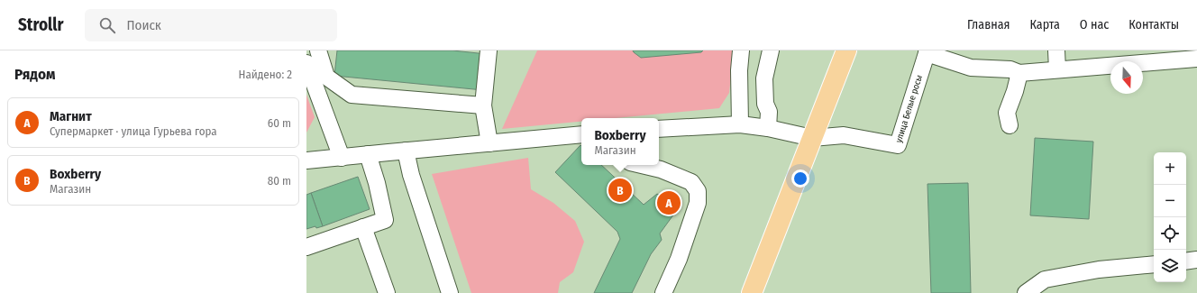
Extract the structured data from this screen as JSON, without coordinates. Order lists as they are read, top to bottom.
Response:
{
  "streets": {
    "street": ["улица Белые росы"]
  },
  "north": "bottom",
  "page": {
    "header": "Strollr",
    "search": "Поиск",
    "nav": [
      "Главная",
      "Карта",
      "О нас",
      "Контакты"
    ],
    "heading": ["Рядом", "Найдено: 2"],
    "list": [
      {
        "mark": "A",
        "name": "Магнит",
        "note": "Супермаркет · улица Гурьева гора",
        "value": "60 m"
      },
      {
        "mark": "B",
        "name": "Boxberry",
        "note": "Магазин",
        "value": "80 m"
      }
    ],
    "popup": ["Boxberry", "Магазин"],
    "map_buttons": ["+", "−"],
    "pins": ["B", "A"]
  }
}
